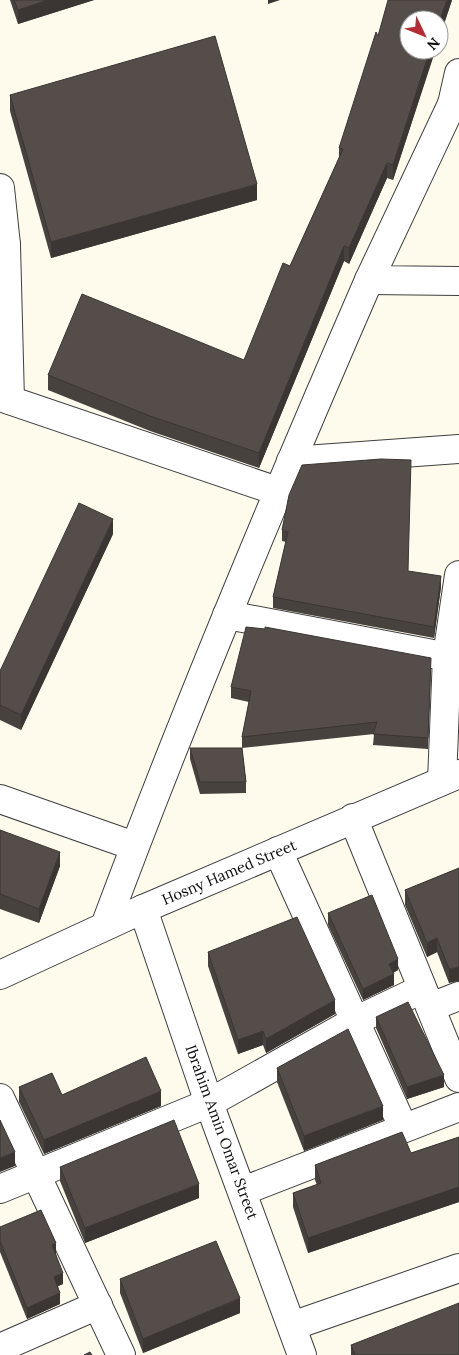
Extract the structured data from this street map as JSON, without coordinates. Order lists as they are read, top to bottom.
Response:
{
  "streets": {
    "street": ["Hosny Hamed Street", "Ibrahim Amin Omar Street"]
  },
  "crossings": [
    ["Hosny Hamed Street", "Ibrahim Amin Omar Street"]
  ],
  "north": "bottom right"
}
